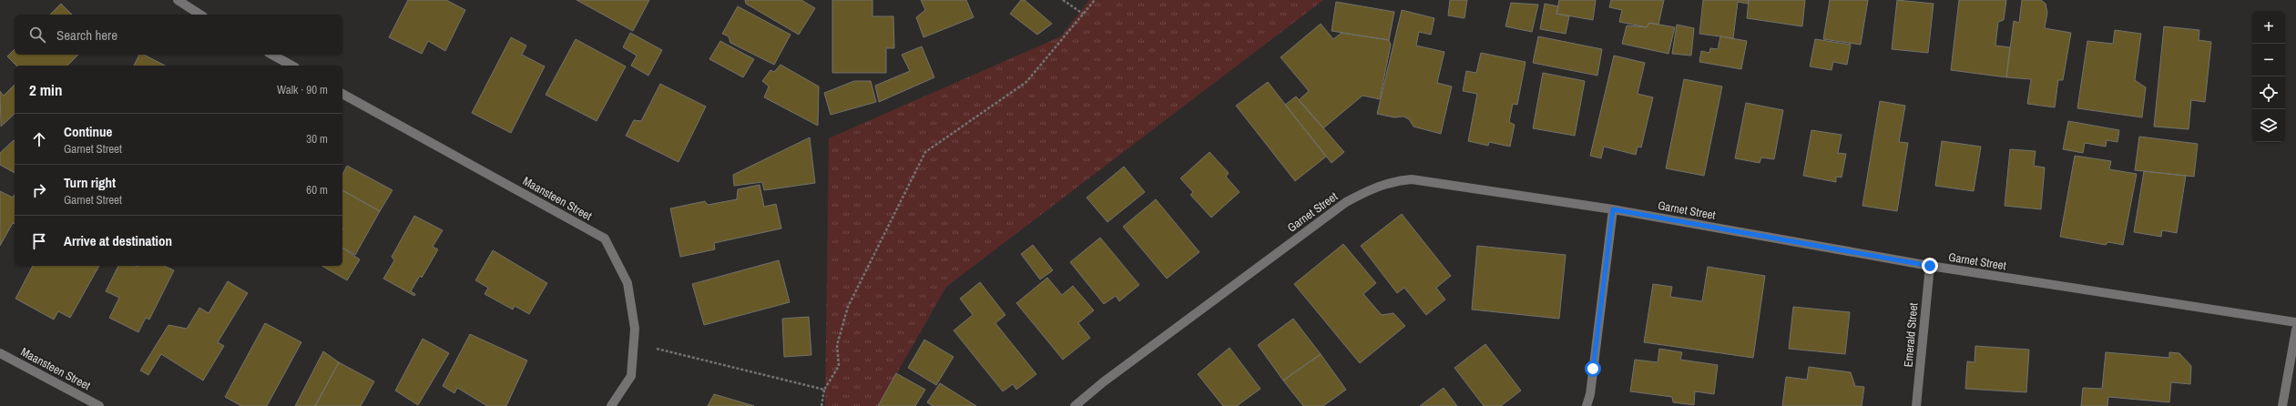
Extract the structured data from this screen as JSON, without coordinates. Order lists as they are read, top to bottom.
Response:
{
  "streets": {
    "street": ["Maansteen Street", "Garnet Street", "Emerald Street"]
  },
  "crossings": [
    ["Garnet Street", "Emerald Street"]
  ],
  "page": {
    "map_buttons": ["+", "−"],
    "search": "Search here",
    "heading": ["2 min", "Walk · 90 m"],
    "list": [
      ["Continue", "Garnet Street", "30 m"],
      ["Turn right", "Garnet Street", "60 m"],
      "Arrive at destination"
    ]
  }
}
